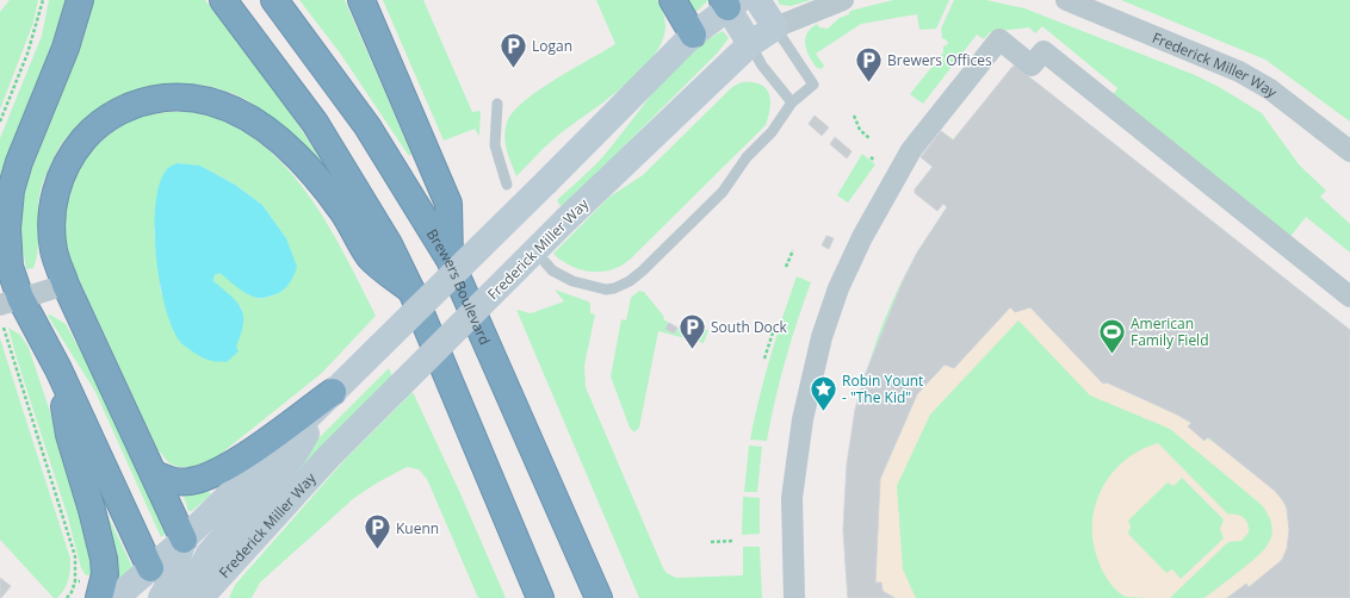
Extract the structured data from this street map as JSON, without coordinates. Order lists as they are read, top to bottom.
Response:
{
  "streets": {
    "highway": ["Brewers Boulevard"],
    "street": ["Frederick Miller Way"]
  },
  "places": {
    "parking": [
      "Logan",
      "Brewers Offices",
      "South Dock",
      "Kuenn"
    ],
    "sports": ["American Family Field"],
    "place": ["Robin Yount - \"The Kid\""]
  }
}
